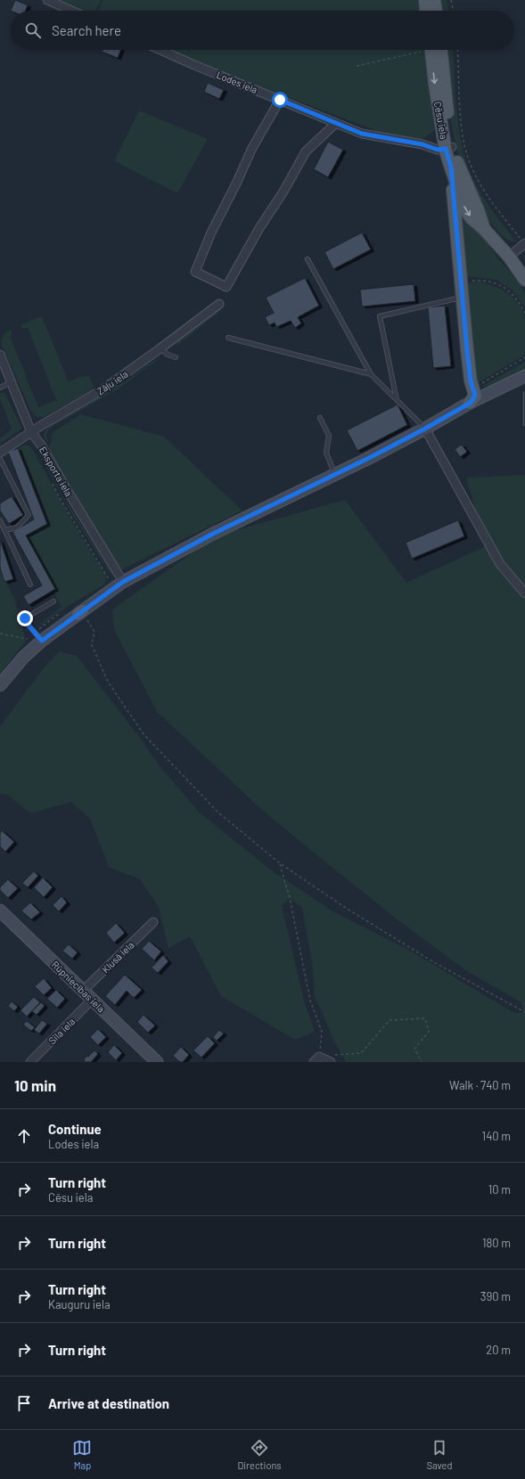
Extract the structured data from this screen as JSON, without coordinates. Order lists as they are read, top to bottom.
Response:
{
  "streets": {
    "main road": ["Cēsu iela", "Rūpniecības iela"],
    "street": [
      "Lodes iela",
      "Zāļu iela",
      "Eksporta iela",
      "Klusā iela",
      "Sila iela"
    ]
  },
  "crossings": [
    ["Lodes iela", "Cēsu iela"],
    ["Zāļu iela", "Eksporta iela"],
    ["Klusā iela", "Rūpniecības iela"],
    ["Rūpniecības iela", "Sila iela"]
  ],
  "page": {
    "search": "Search here",
    "heading": ["10 min", "Walk · 740 m"],
    "list": [
      ["Continue", "Lodes iela", "140 m"],
      ["Turn right", "Cēsu iela", "10 m"],
      ["Turn right", "180 m"],
      ["Turn right", "Kauguru iela", "390 m"],
      ["Turn right", "20 m"],
      "Arrive at destination"
    ],
    "nav": ["Map", "Directions", "Saved"]
  }
}
